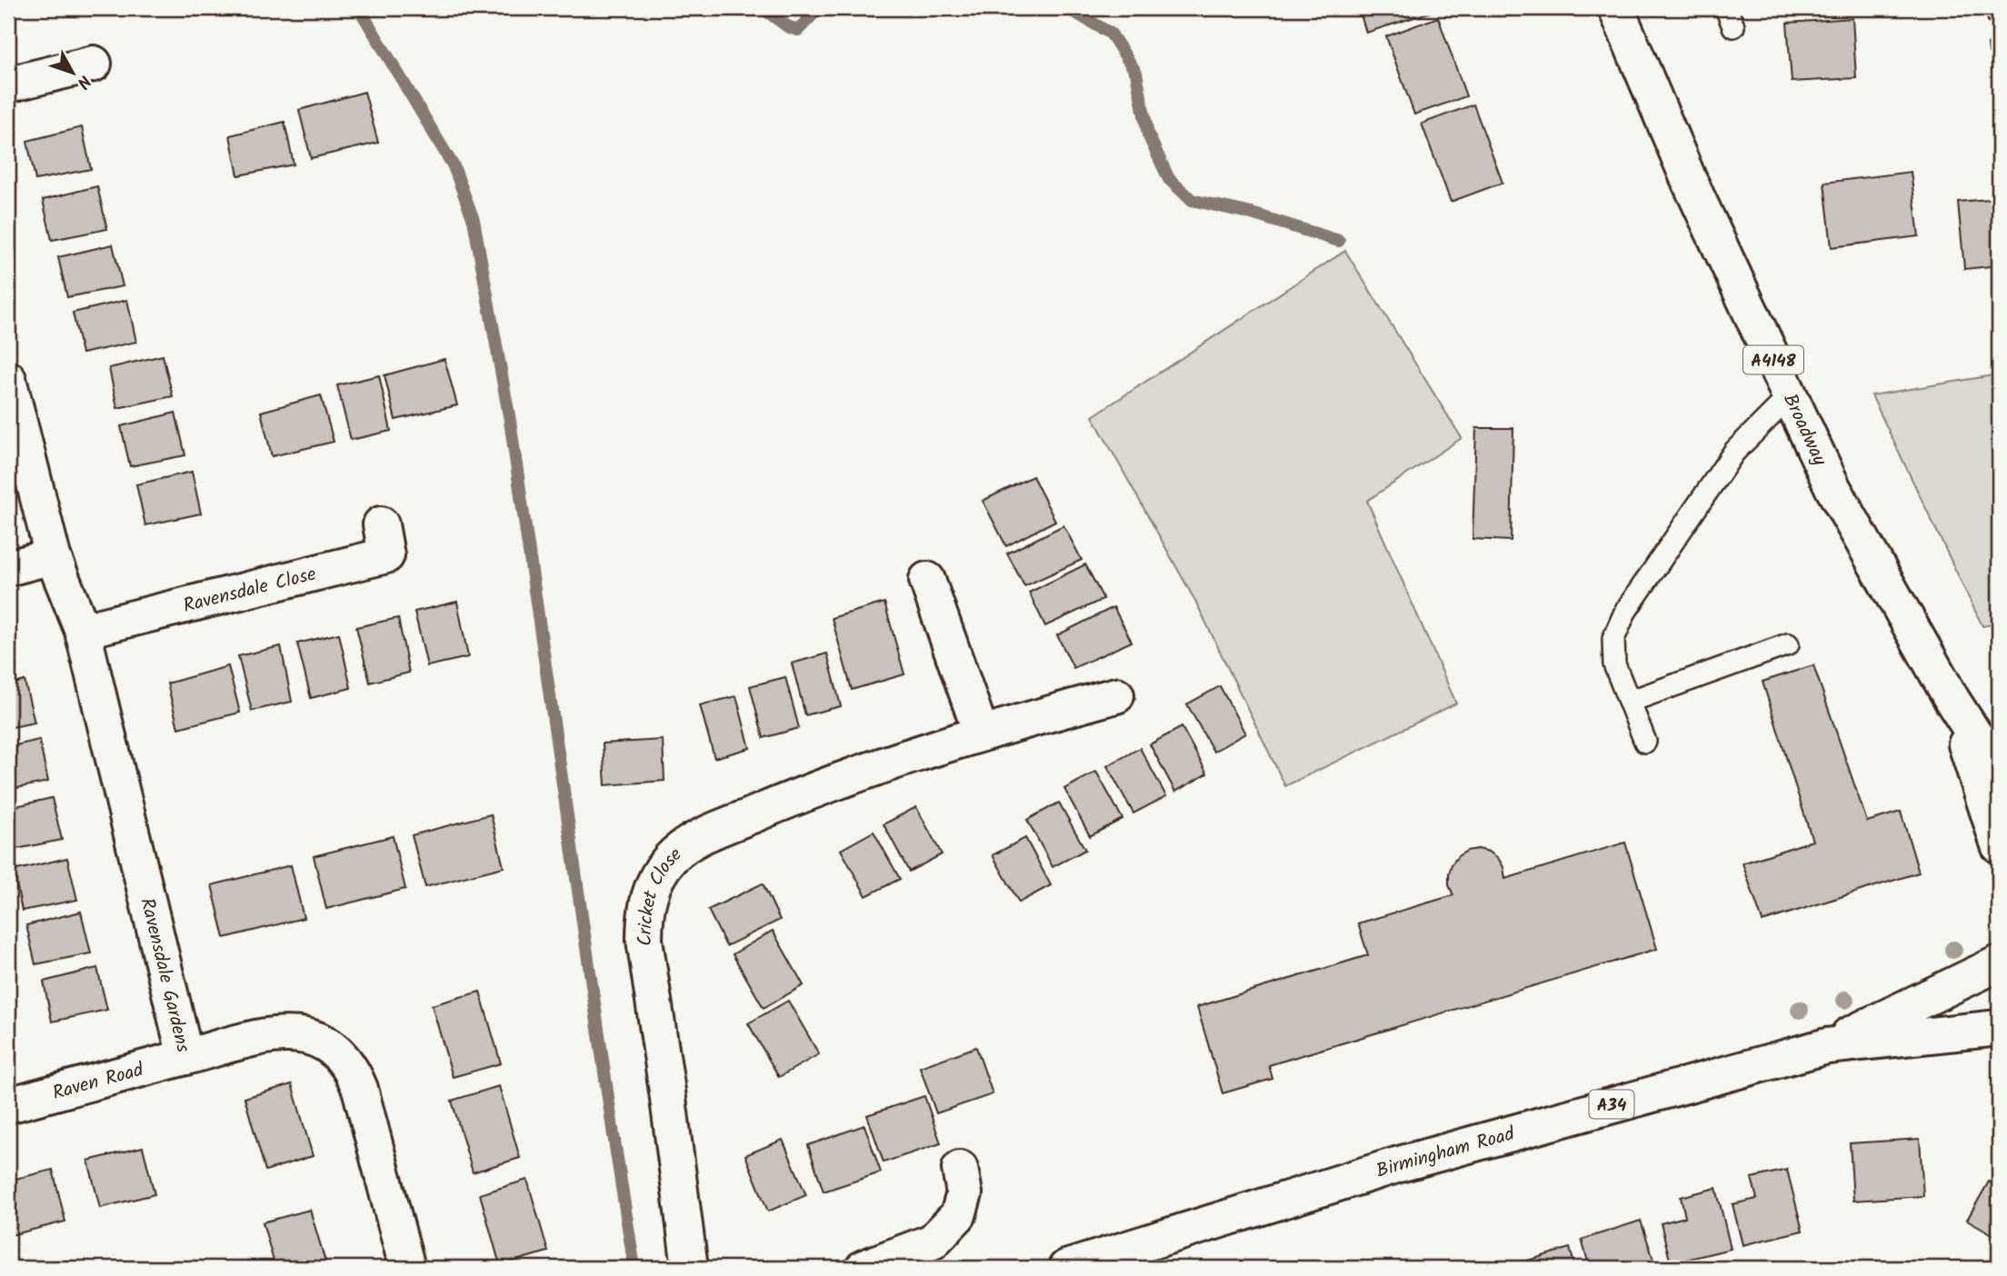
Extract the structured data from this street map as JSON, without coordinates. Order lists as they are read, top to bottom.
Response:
{
  "streets": {
    "main road": [
      "A4148",
      "Broadway",
      "Ravensdale Close",
      "Cricket Close",
      "Ravensdale Gardens",
      "Raven Road",
      "A34",
      "Birmingham Road"
    ]
  },
  "crossings": [
    ["Ravensdale Close", "Ravensdale Gardens"],
    ["Ravensdale Gardens", "Raven Road"]
  ],
  "north": "bottom right"
}
